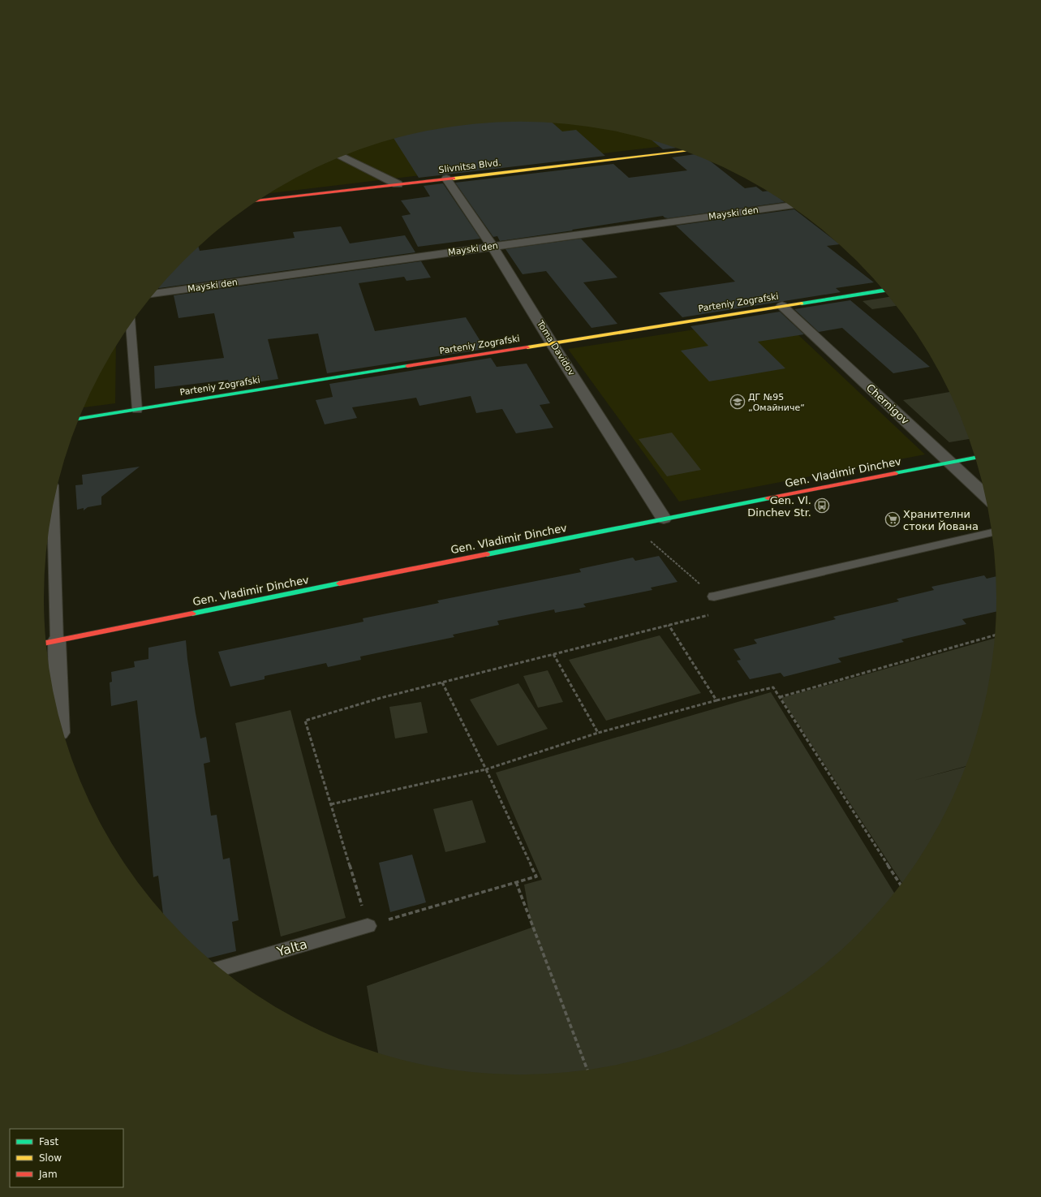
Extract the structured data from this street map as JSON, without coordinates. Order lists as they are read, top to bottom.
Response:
{
  "streets": {
    "street": [
      "Slivnitsa Blvd.",
      "Mayski den",
      "Parteniy Zografski",
      "Toma Davidov",
      "Chernigov",
      "Gen. Vladimir Dinchev"
    ],
    "lane": ["Yalta"]
  },
  "crossings": [
    ["Slivnitsa Blvd.", "Toma Davidov"],
    ["Mayski den", "Toma Davidov"],
    ["Parteniy Zografski", "Toma Davidov"],
    ["Parteniy Zografski", "Chernigov"],
    ["Toma Davidov", "Gen. Vladimir Dinchev"],
    ["Chernigov", "Gen. Vladimir Dinchev"]
  ],
  "places": {
    "school or university": ["ДГ №95 „Омайниче“"],
    "bus stop": ["Gen. Vl. Dinchev Str."],
    "supermarket": ["Хранителни стоки Йована"]
  },
  "legend": ["Fast", "Slow", "Jam"]
}
